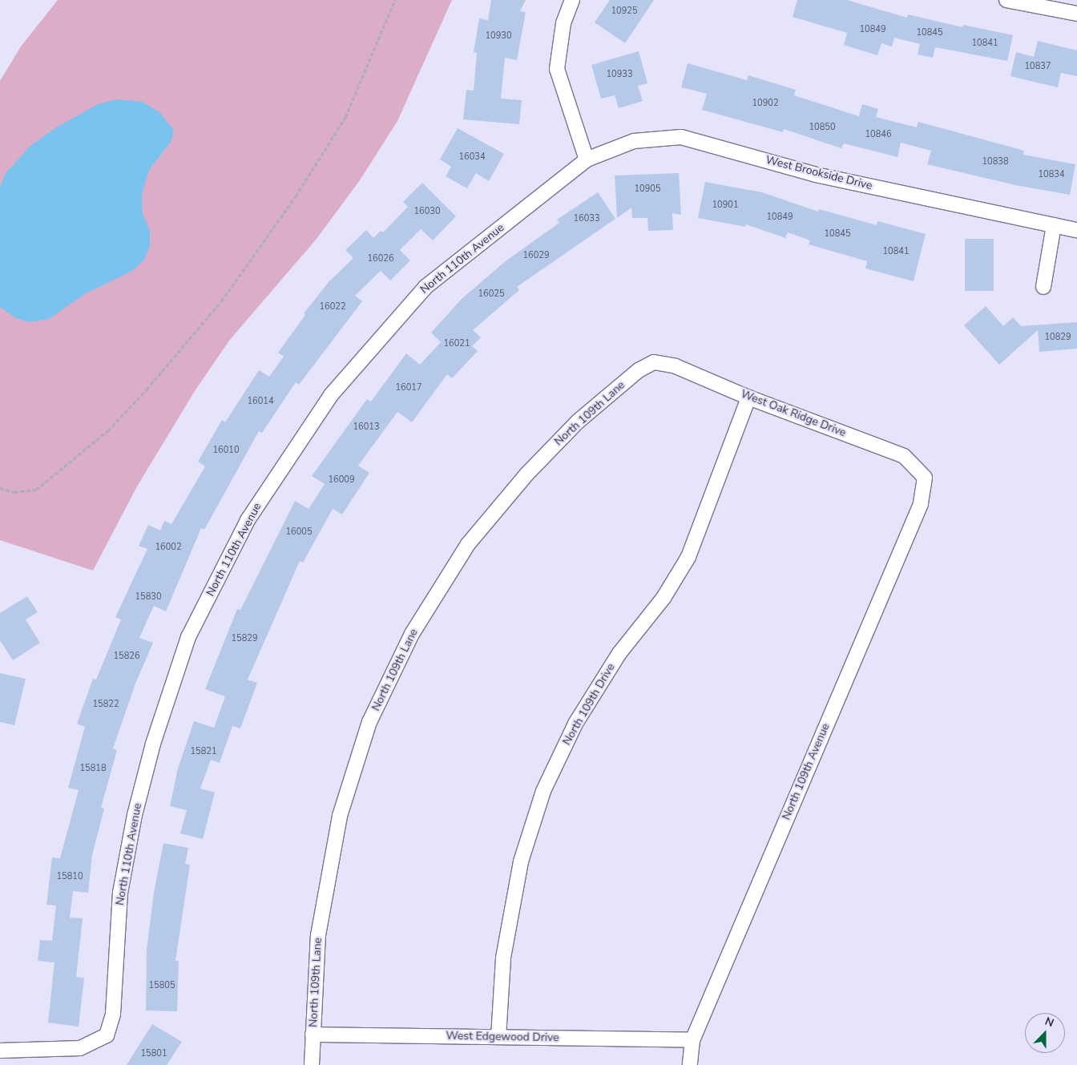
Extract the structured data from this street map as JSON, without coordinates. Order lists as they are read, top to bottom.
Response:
{
  "streets": {
    "street": [
      "West Brookside Drive",
      "North 110th Avenue",
      "North 109th Lane",
      "West Oak Ridge Drive",
      "North 109th Drive",
      "North 109th Avenue",
      "West Edgewood Drive"
    ]
  },
  "crossings": [
    ["West Brookside Drive", "North 110th Avenue"],
    ["North 109th Lane", "West Oak Ridge Drive"],
    ["North 109th Lane", "West Edgewood Drive"],
    ["West Oak Ridge Drive", "North 109th Drive"],
    ["West Oak Ridge Drive", "North 109th Avenue"],
    ["North 109th Drive", "West Edgewood Drive"],
    ["North 109th Avenue", "West Edgewood Drive"]
  ],
  "house_numbers": [
    "10925",
    "10849",
    "10845",
    "10930",
    "10841",
    "10837",
    "10933",
    "10902",
    "10850",
    "10846",
    "16034",
    "10838",
    "10834",
    "10905",
    "10901",
    "16030",
    "10849",
    "16033",
    "10845",
    "10841",
    "16029",
    "16026",
    "16025",
    "16022",
    "10829",
    "16021",
    "16017",
    "16014",
    "16013",
    "16010",
    "16009",
    "16005",
    "16002",
    "15830",
    "15829",
    "15826",
    "15822",
    "15821",
    "15818",
    "15810",
    "15805",
    "15801"
  ],
  "north": "top"
}
